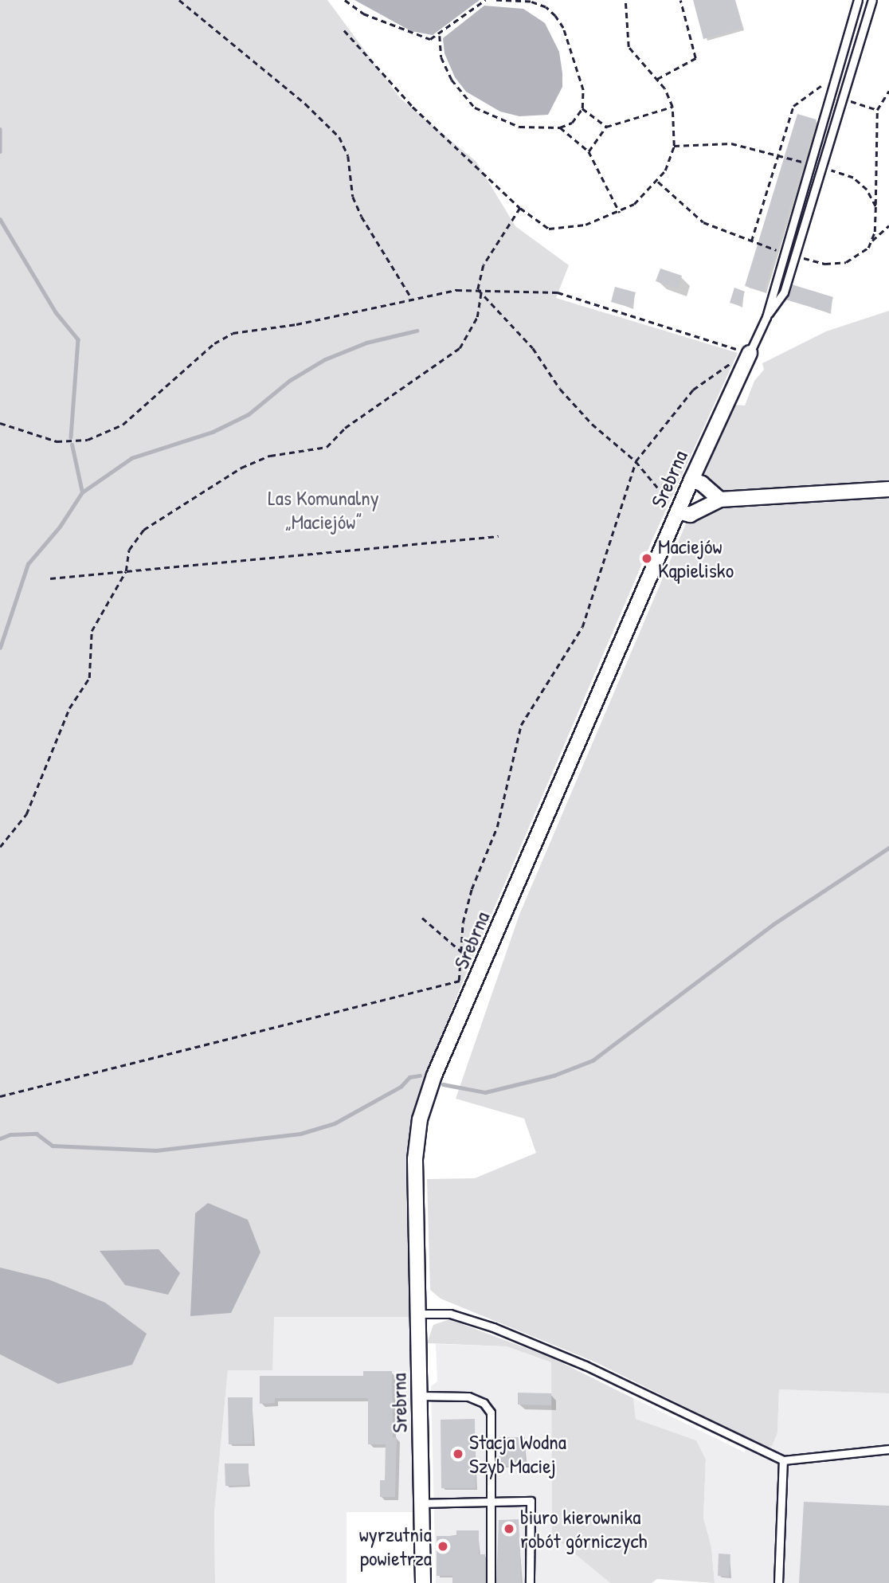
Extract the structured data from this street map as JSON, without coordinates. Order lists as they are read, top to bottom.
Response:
{
  "streets": {
    "street": ["Srebrna"]
  },
  "parks": ["Las Komunalny „Maciejów”"],
  "places": [
    "Maciejów Kąpielisko",
    "Stacja Wodna Szyb Maciej",
    "biuro kierownika robót górniczych",
    "wyrzutnia powietrza"
  ]
}
